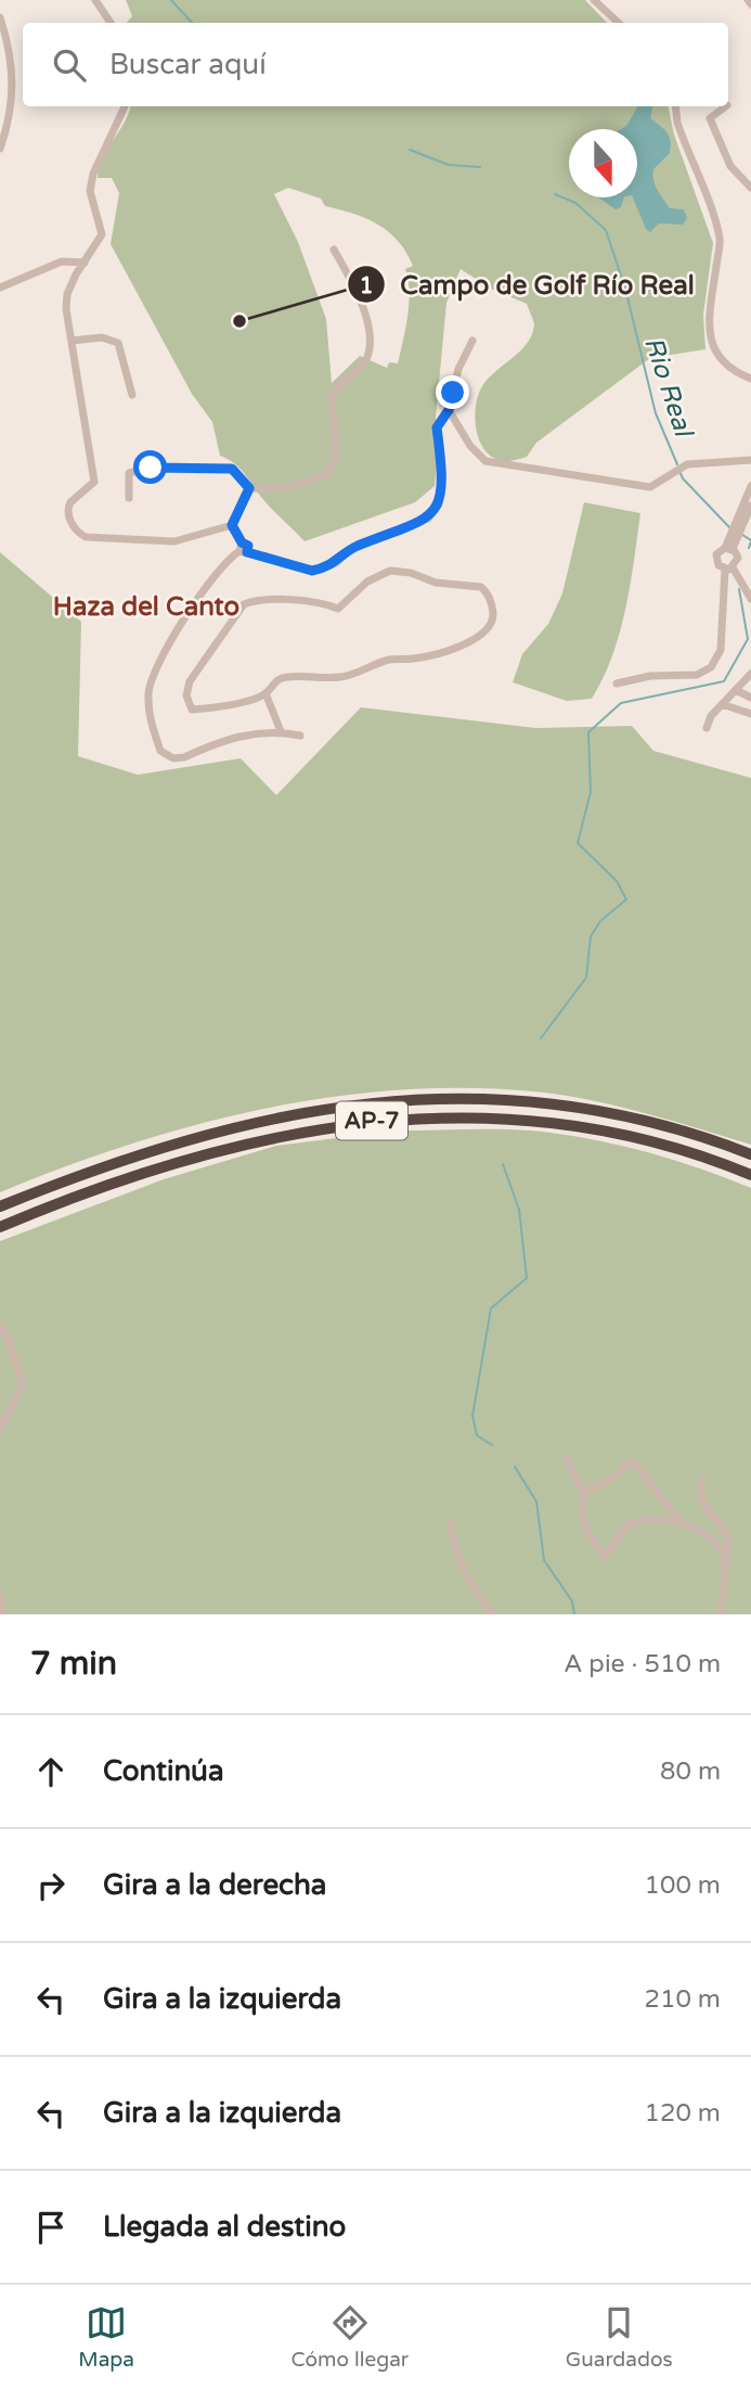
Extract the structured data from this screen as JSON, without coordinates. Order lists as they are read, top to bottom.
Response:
{
  "streets": {
    "highway": ["AP-7"]
  },
  "districts": ["Haza del Canto"],
  "water": ["Rio Real"],
  "places": ["Campo de Golf Río Real"],
  "north": "bottom",
  "page": {
    "search": "Buscar aquí",
    "heading": ["7 min", "A pie · 510 m"],
    "list": [
      ["Continúa", "80 m"],
      ["Gira a la derecha", "100 m"],
      ["Gira a la izquierda", "210 m"],
      ["Gira a la izquierda", "120 m"],
      "Llegada al destino"
    ],
    "nav": ["Mapa", "Cómo llegar", "Guardados"]
  }
}
